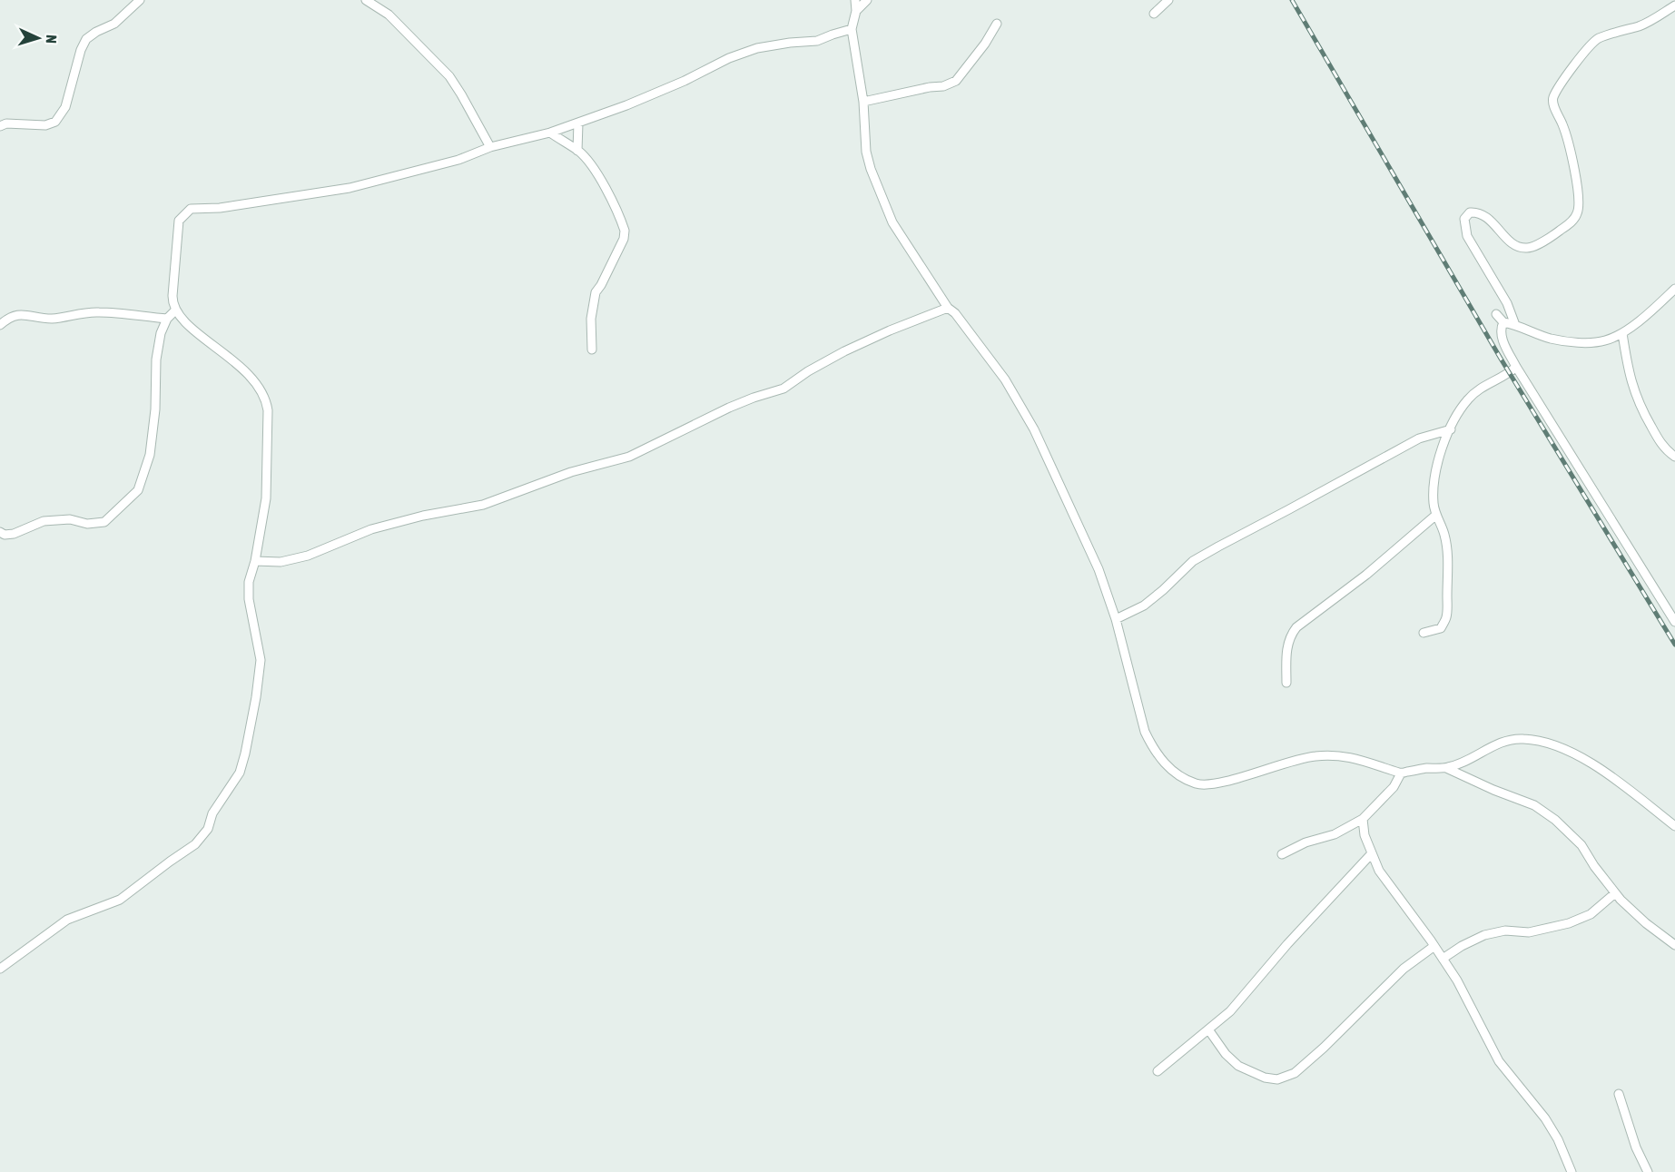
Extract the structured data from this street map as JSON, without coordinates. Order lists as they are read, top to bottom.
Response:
{
  "north": "right"
}
